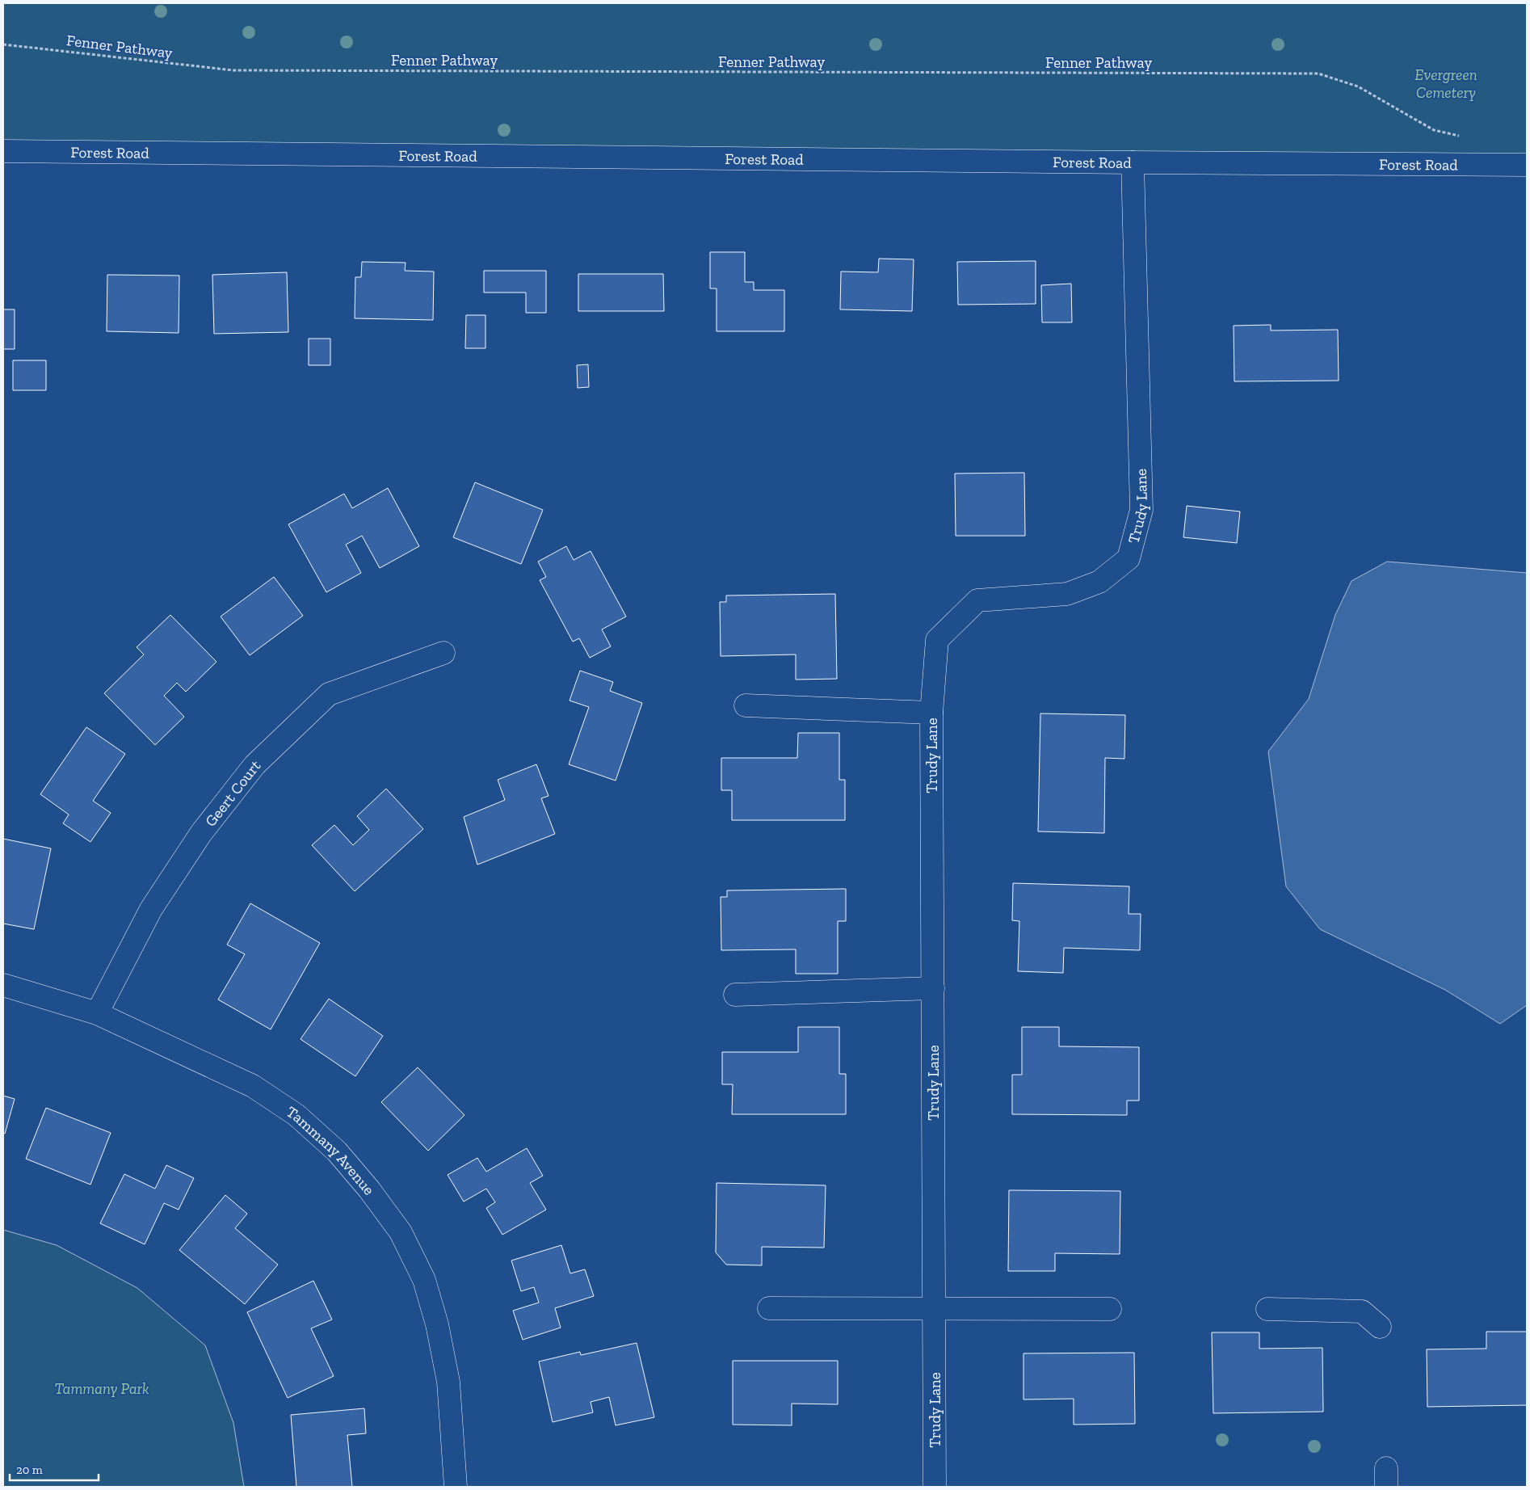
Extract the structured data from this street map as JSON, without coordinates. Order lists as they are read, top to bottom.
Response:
{
  "streets": {
    "street": [
      "Forest Road",
      "Trudy Lane",
      "Geert Court",
      "Tammany Avenue"
    ],
    "path": ["Fenner Pathway"]
  },
  "crossings": [
    ["Forest Road", "Trudy Lane"],
    ["Geert Court", "Tammany Avenue"]
  ],
  "parks": ["Evergreen Cemetery", "Tammany Park"],
  "scale_bar": "20 m"
}
